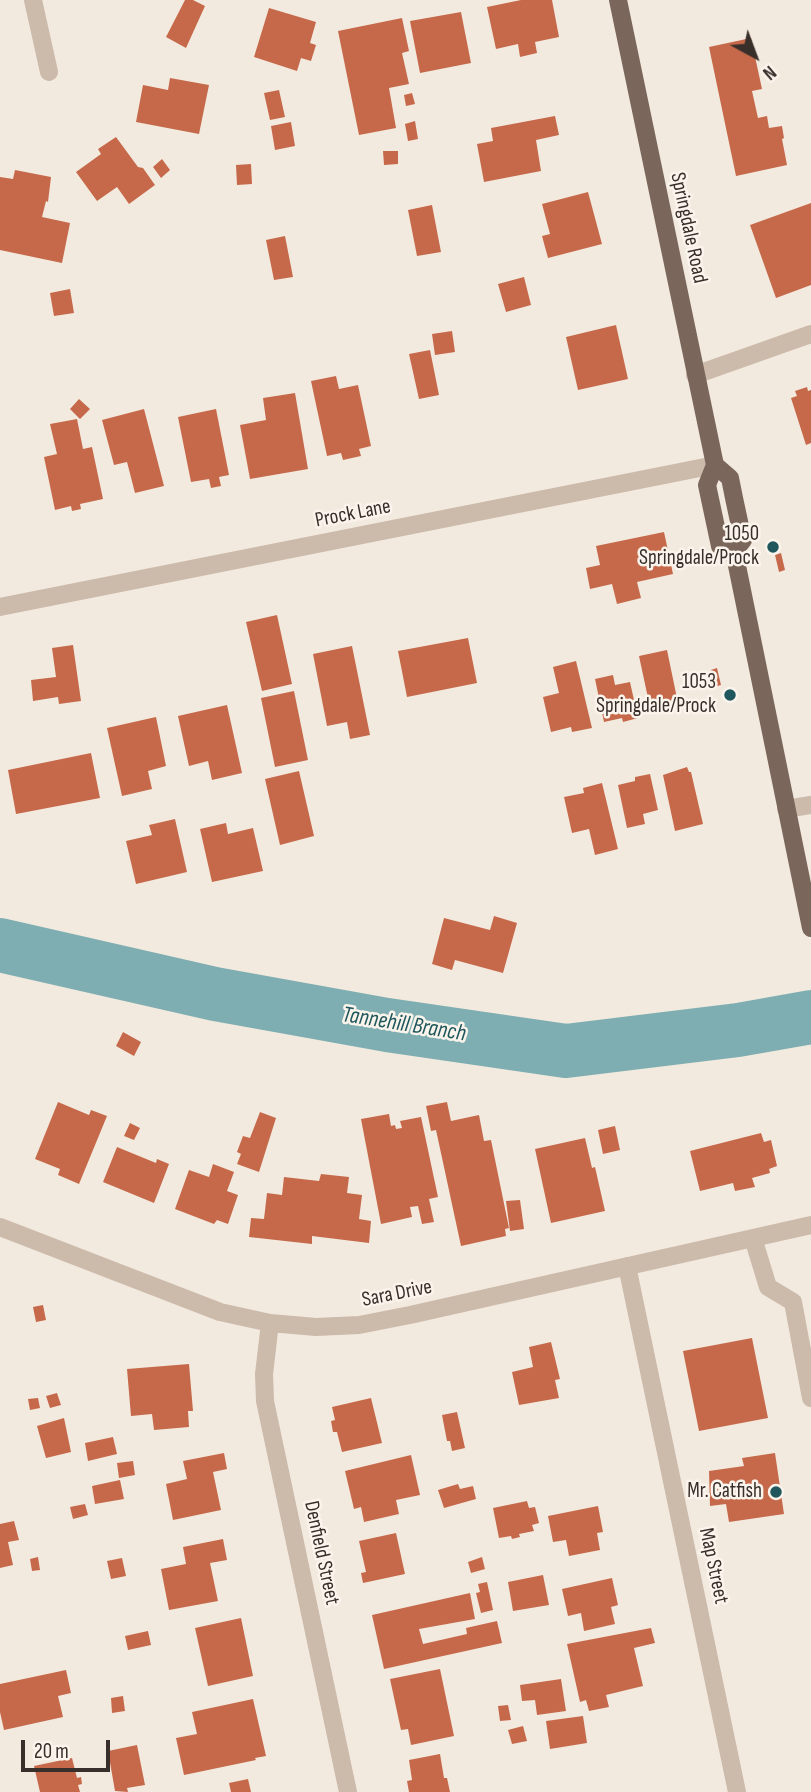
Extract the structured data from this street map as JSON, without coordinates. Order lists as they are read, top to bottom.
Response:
{
  "streets": {
    "main road": ["Springdale Road"],
    "street": [
      "Prock Lane",
      "Sara Drive",
      "Denfield Street",
      "Map Street"
    ]
  },
  "crossings": [
    ["Springdale Road", "Prock Lane"],
    ["Sara Drive", "Denfield Street"],
    ["Sara Drive", "Map Street"]
  ],
  "water": ["Tannehill Branch"],
  "places": ["1050 Springdale/Prock", "1053 Springdale/Prock", "Mr. Catfish"],
  "scale_bar": "20 m",
  "north": "bottom right"
}
